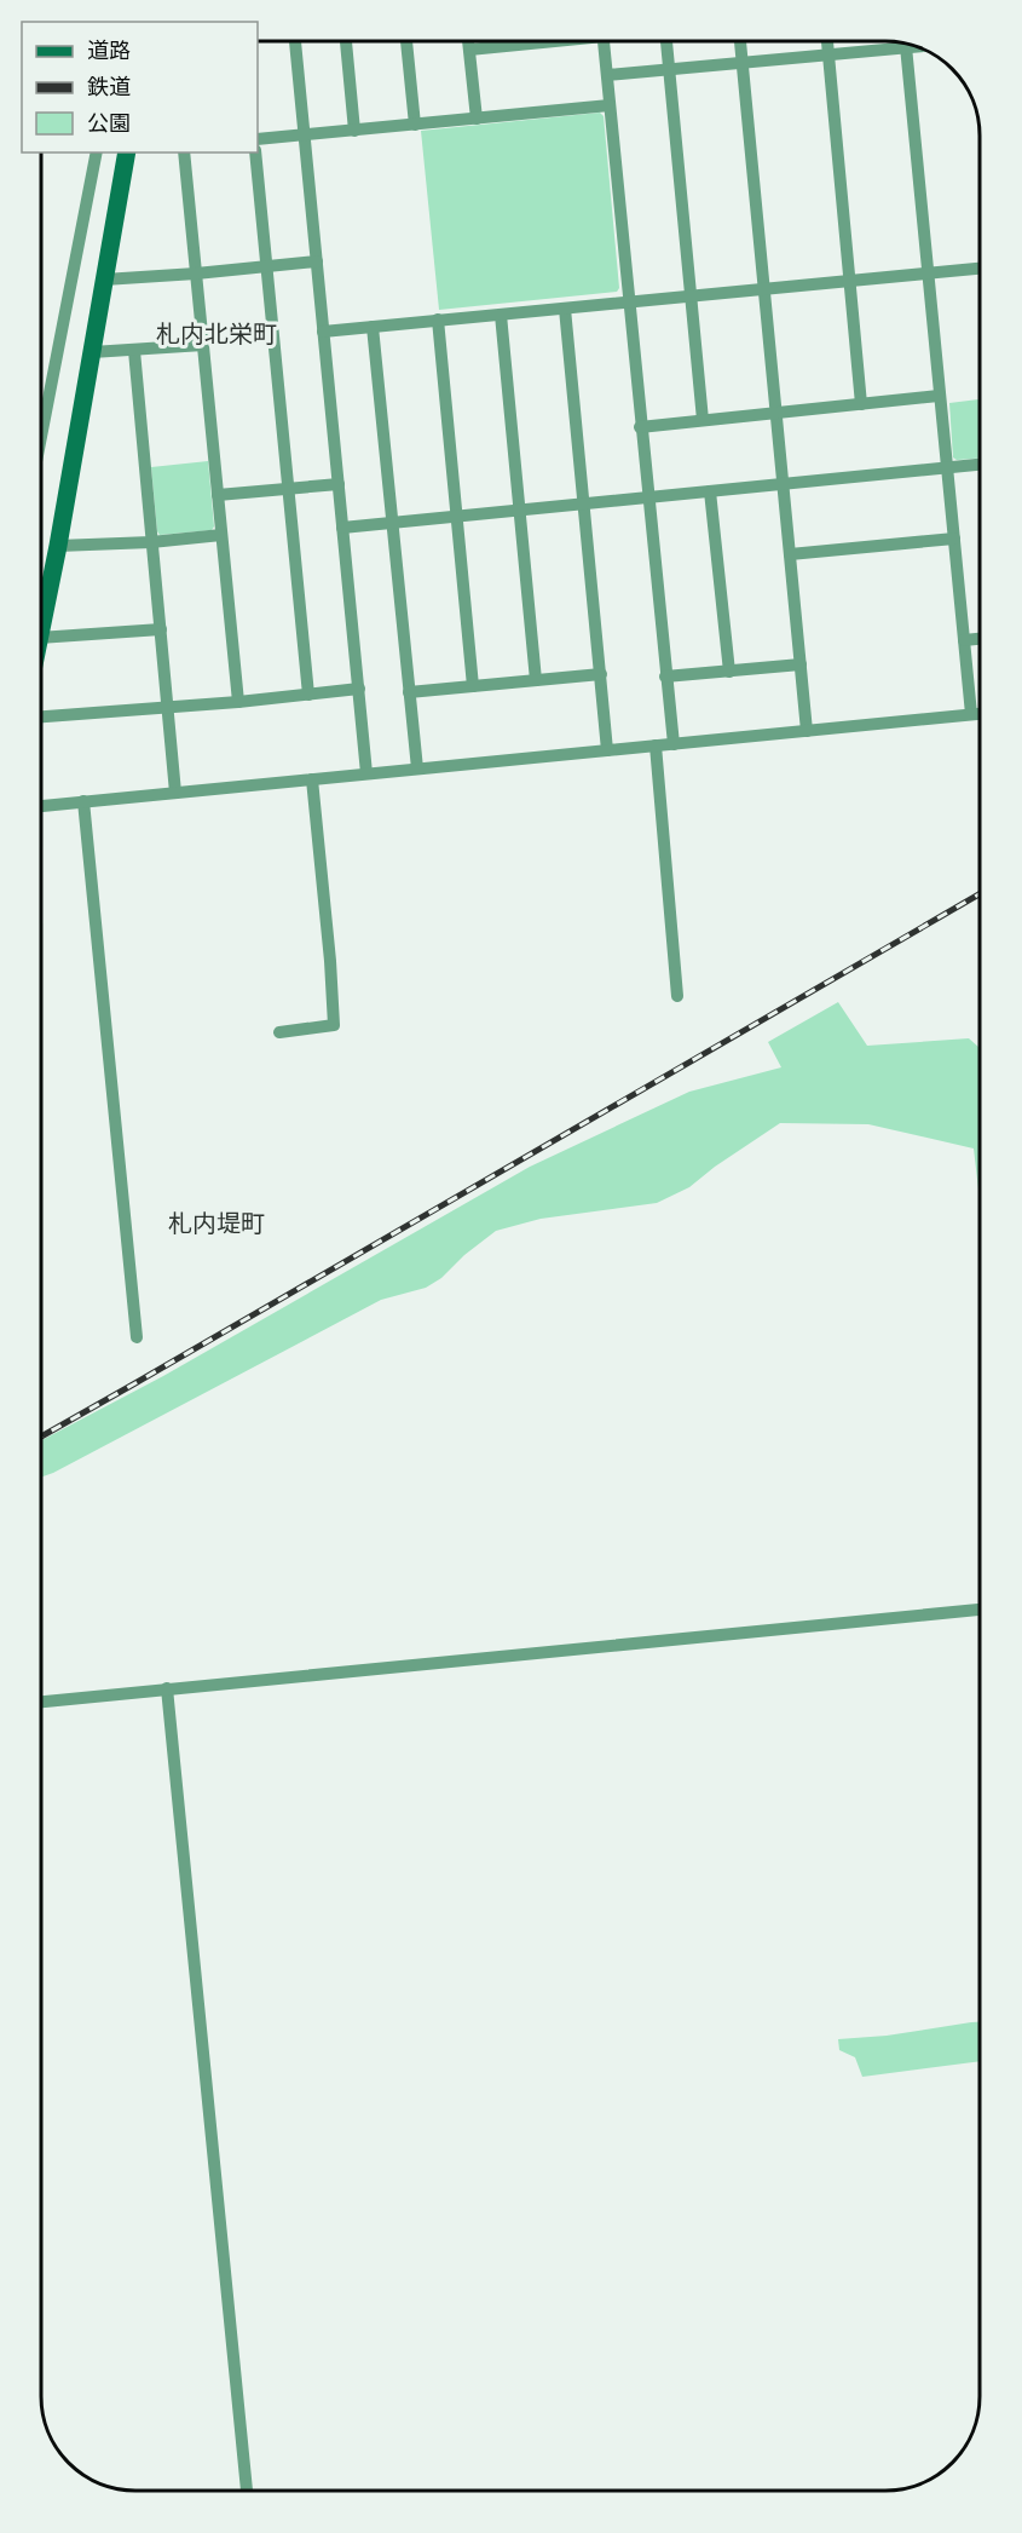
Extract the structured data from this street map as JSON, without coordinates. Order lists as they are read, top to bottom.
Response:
{
  "districts": ["札内北栄町", "札内堤町"],
  "legend": ["道路", "鉄道", "公園"]
}
